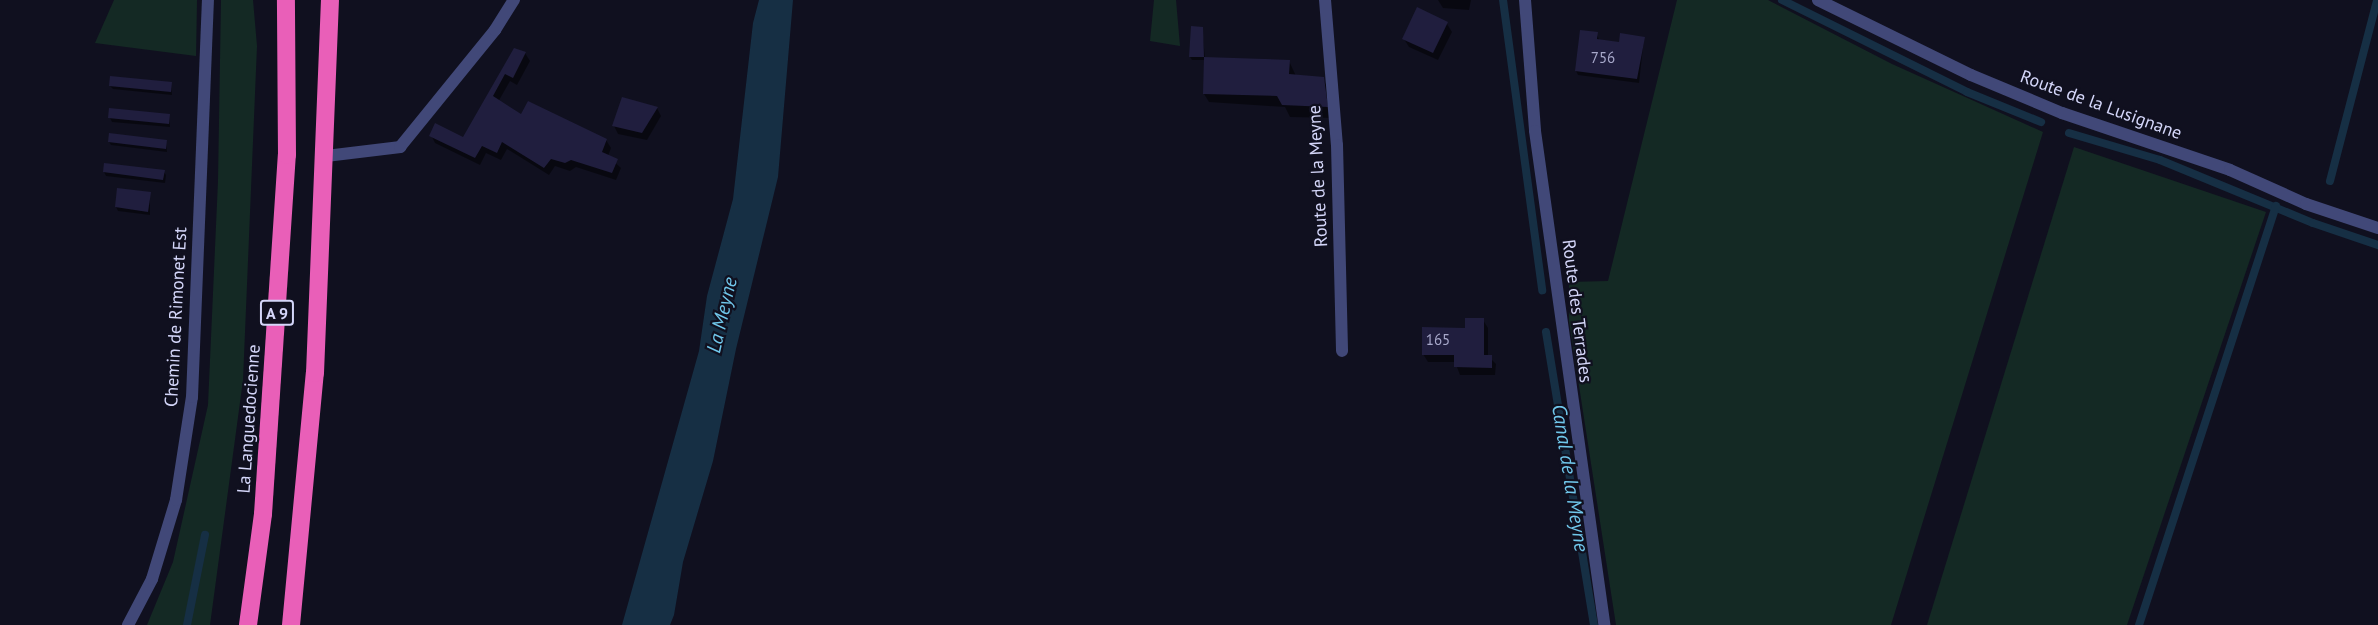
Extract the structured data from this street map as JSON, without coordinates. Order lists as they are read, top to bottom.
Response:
{
  "streets": {
    "highway": ["A 9", "La Languedocienne"],
    "street": [
      "Route de la Lusignane",
      "Route de la Meyne",
      "Route des Terrades",
      "Chemin de Rimonet Est"
    ]
  },
  "water": ["La Meyne", "Canal de la Meyne"],
  "house_numbers": ["756", "165"]
}
